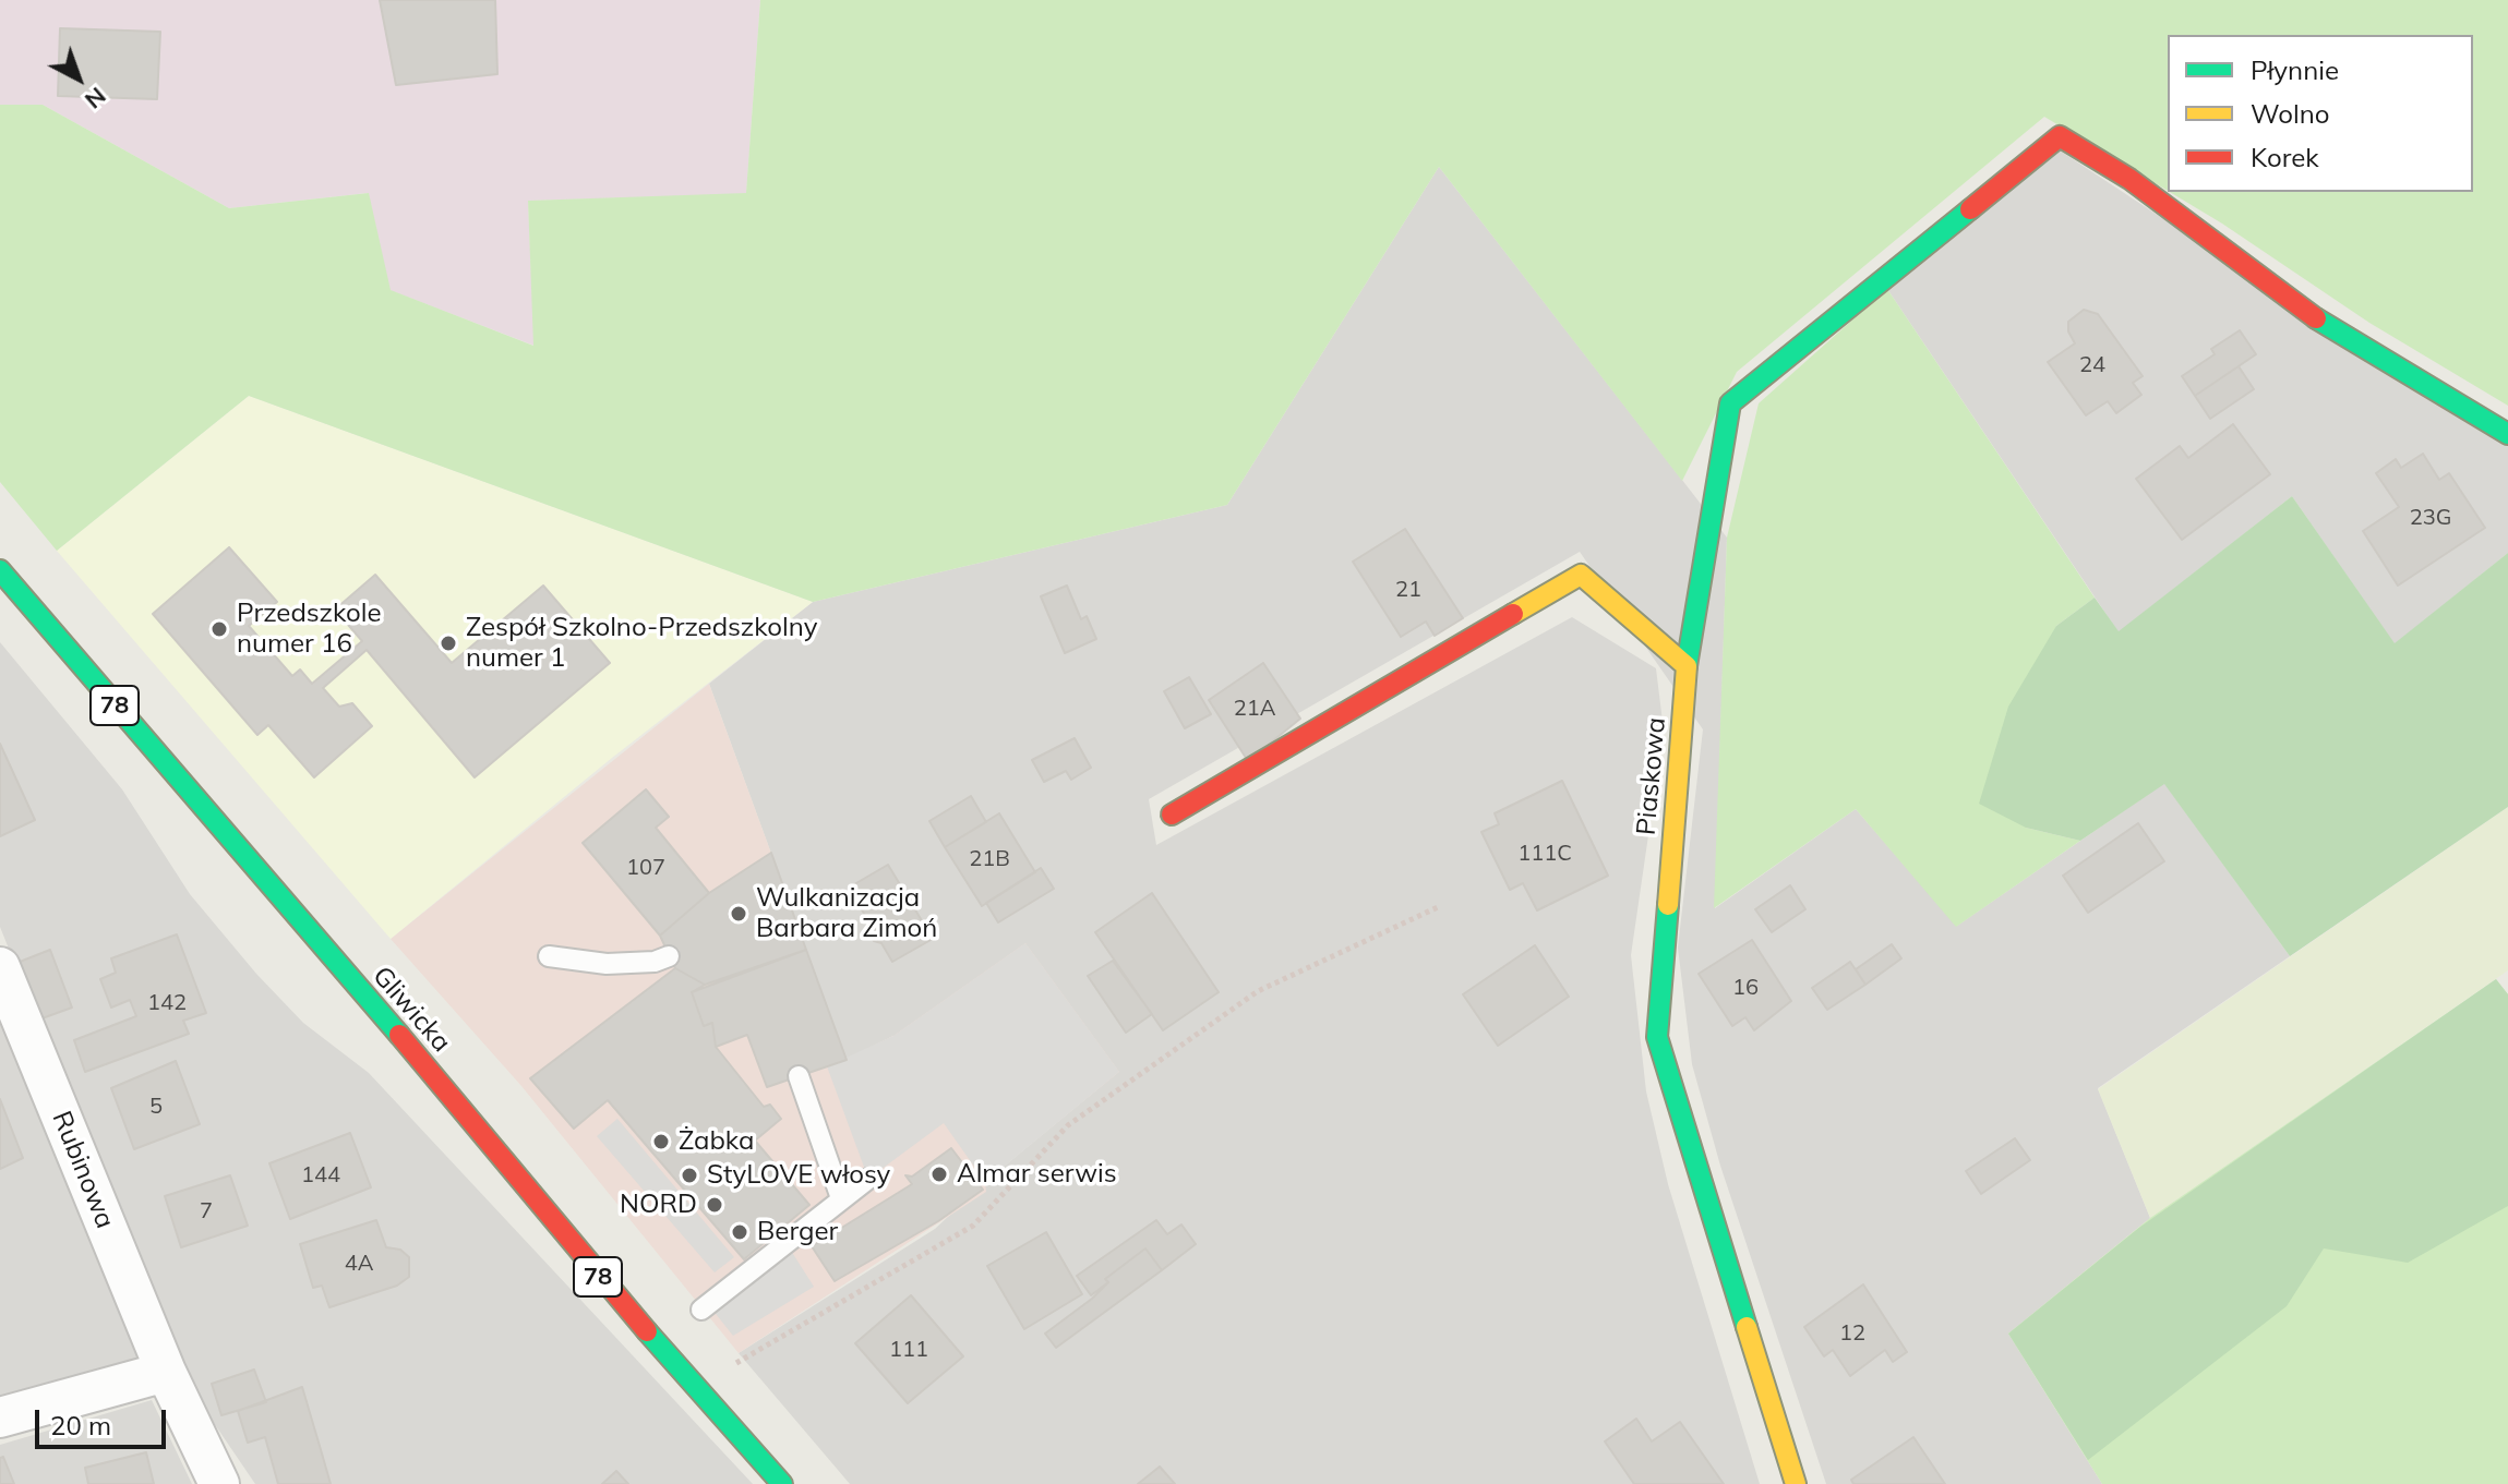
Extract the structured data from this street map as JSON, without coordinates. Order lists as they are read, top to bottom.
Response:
{
  "streets": {
    "street": [
      "78",
      "Piaskowa",
      "Gliwicka",
      "Rubinowa"
    ]
  },
  "places": [
    "Przedszkole numer 16",
    "Zespół Szkolno-Przedszkolny numer 1",
    "Wulkanizacja Barbara Zimoń",
    "Żabka",
    "Almar serwis",
    "StyLOVE włosy",
    "NORD",
    "Berger"
  ],
  "house_numbers": [
    "24",
    "23G",
    "21",
    "21A",
    "111C",
    "21B",
    "107",
    "16",
    "142",
    "5",
    "144",
    "7",
    "4A",
    "12",
    "111"
  ],
  "legend": ["Płynnie", "Wolno", "Korek"],
  "scale_bar": "20 m",
  "north": "bottom right"
}
